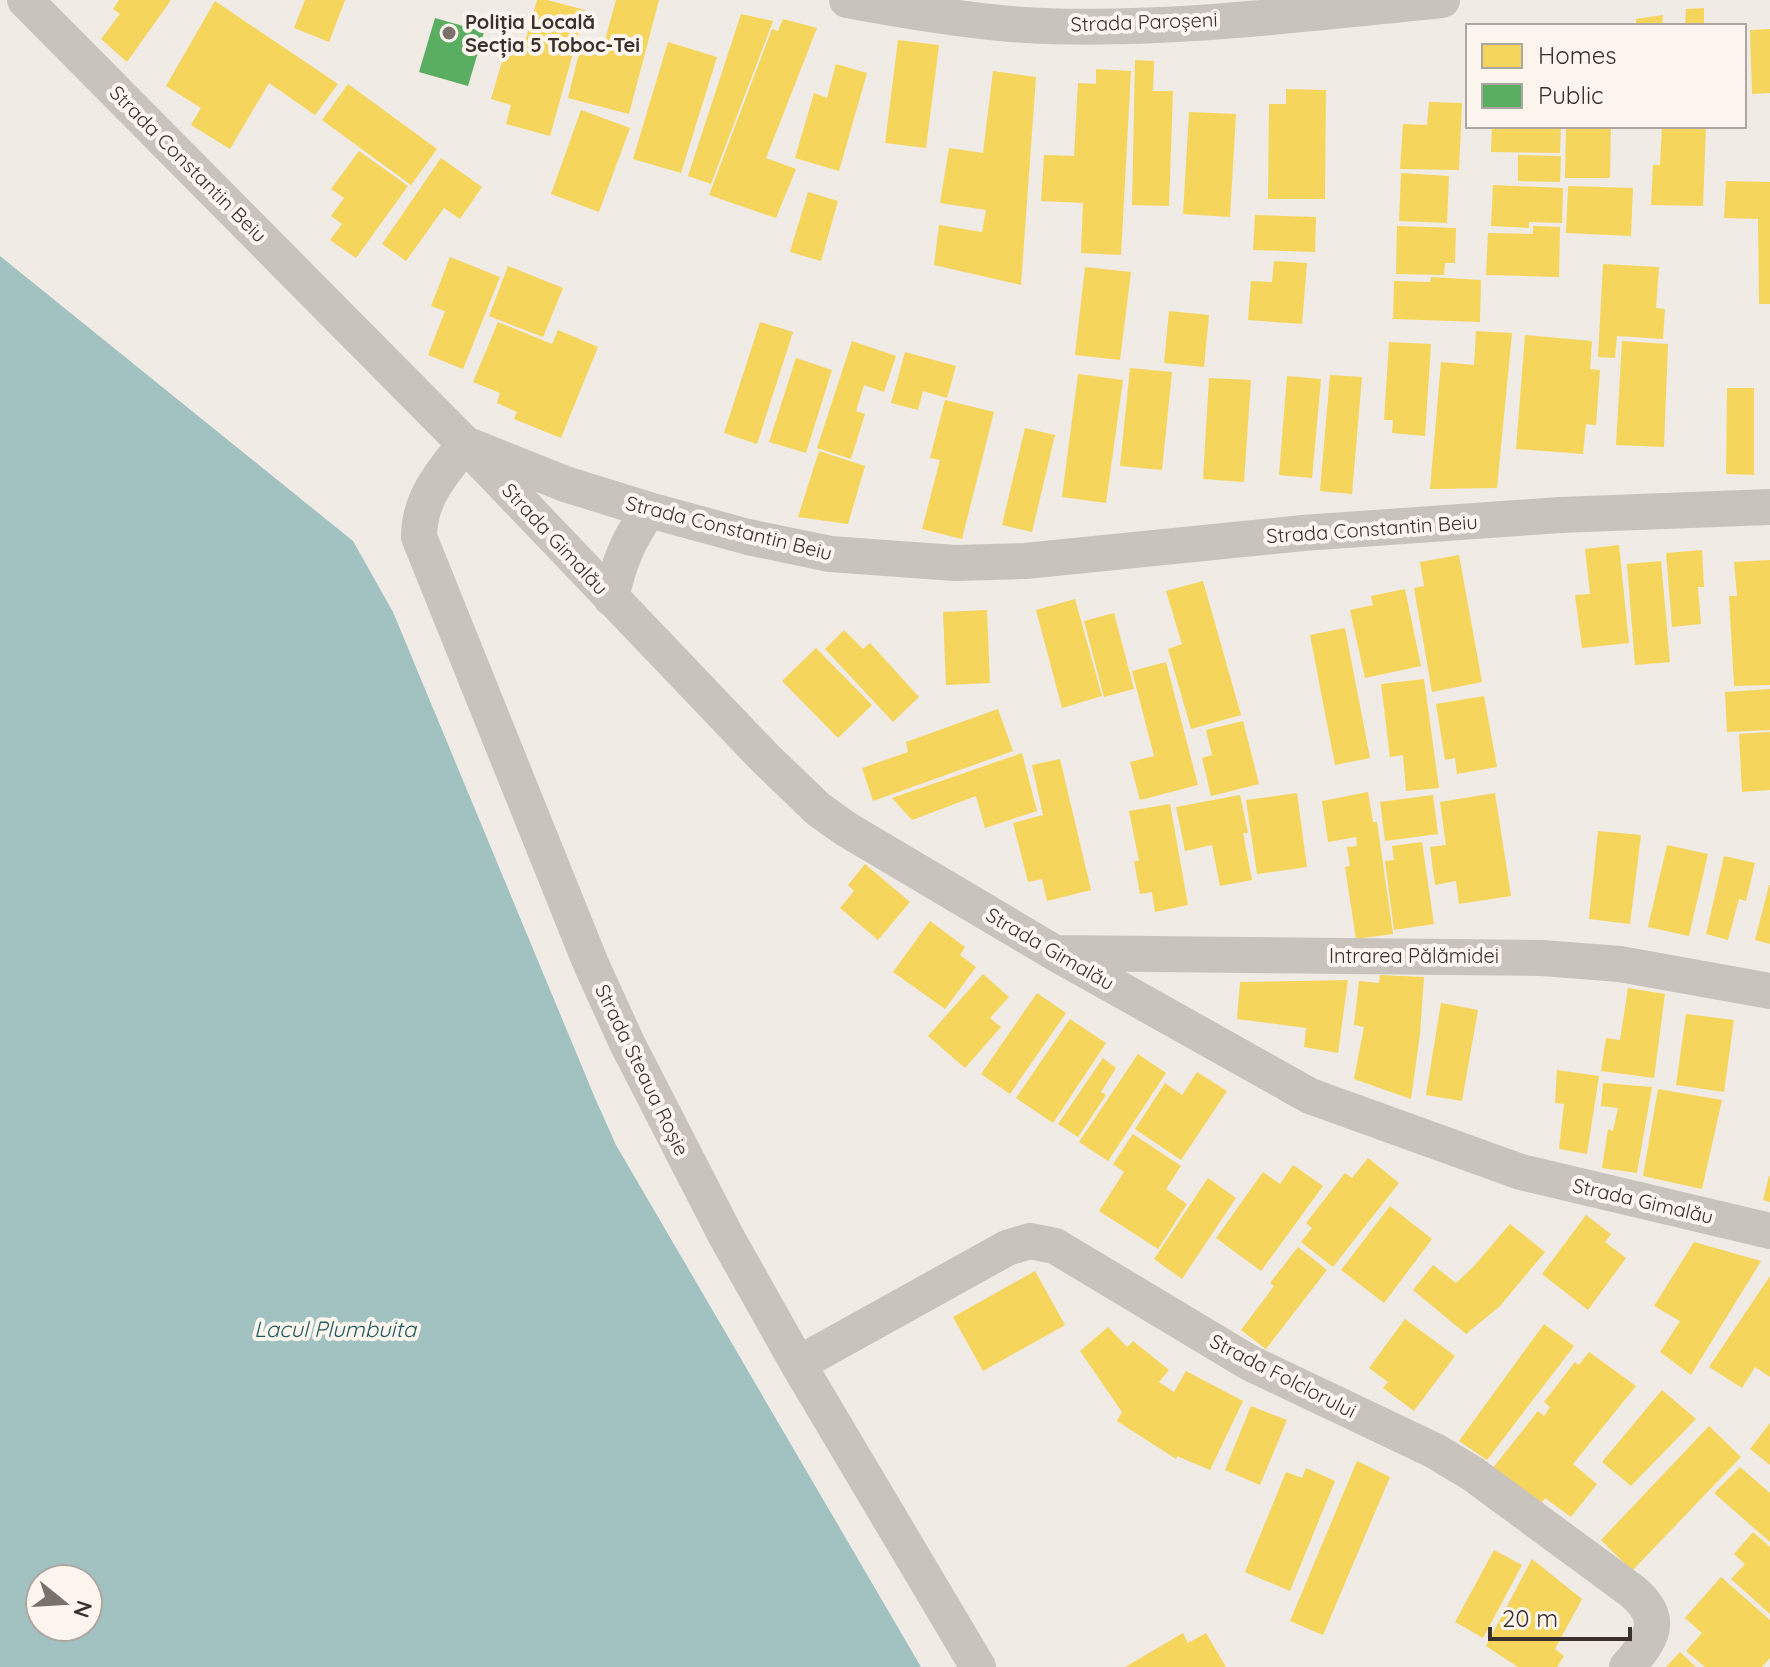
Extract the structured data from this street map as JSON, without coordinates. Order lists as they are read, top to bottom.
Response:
{
  "streets": {
    "street": [
      "Strada Paroșeni",
      "Strada Constantin Beiu",
      "Strada Gimalău",
      "Intrarea Pălămidei",
      "Strada Steaua Roșie",
      "Strada Folclorului"
    ]
  },
  "crossings": [
    ["Strada Constantin Beiu", "Strada Gimalău"],
    ["Strada Constantin Beiu", "Strada Steaua Roșie"],
    ["Strada Gimalău", "Intrarea Pălămidei"],
    ["Strada Gimalău", "Strada Steaua Roșie"],
    ["Strada Steaua Roșie", "Strada Folclorului"]
  ],
  "water": ["Lacul Plumbuita"],
  "places": ["Poliția Locală Secția 5 Toboc-Tei"],
  "legend": ["Homes", "Public"],
  "scale_bar": "20 m",
  "north": "right"
}
